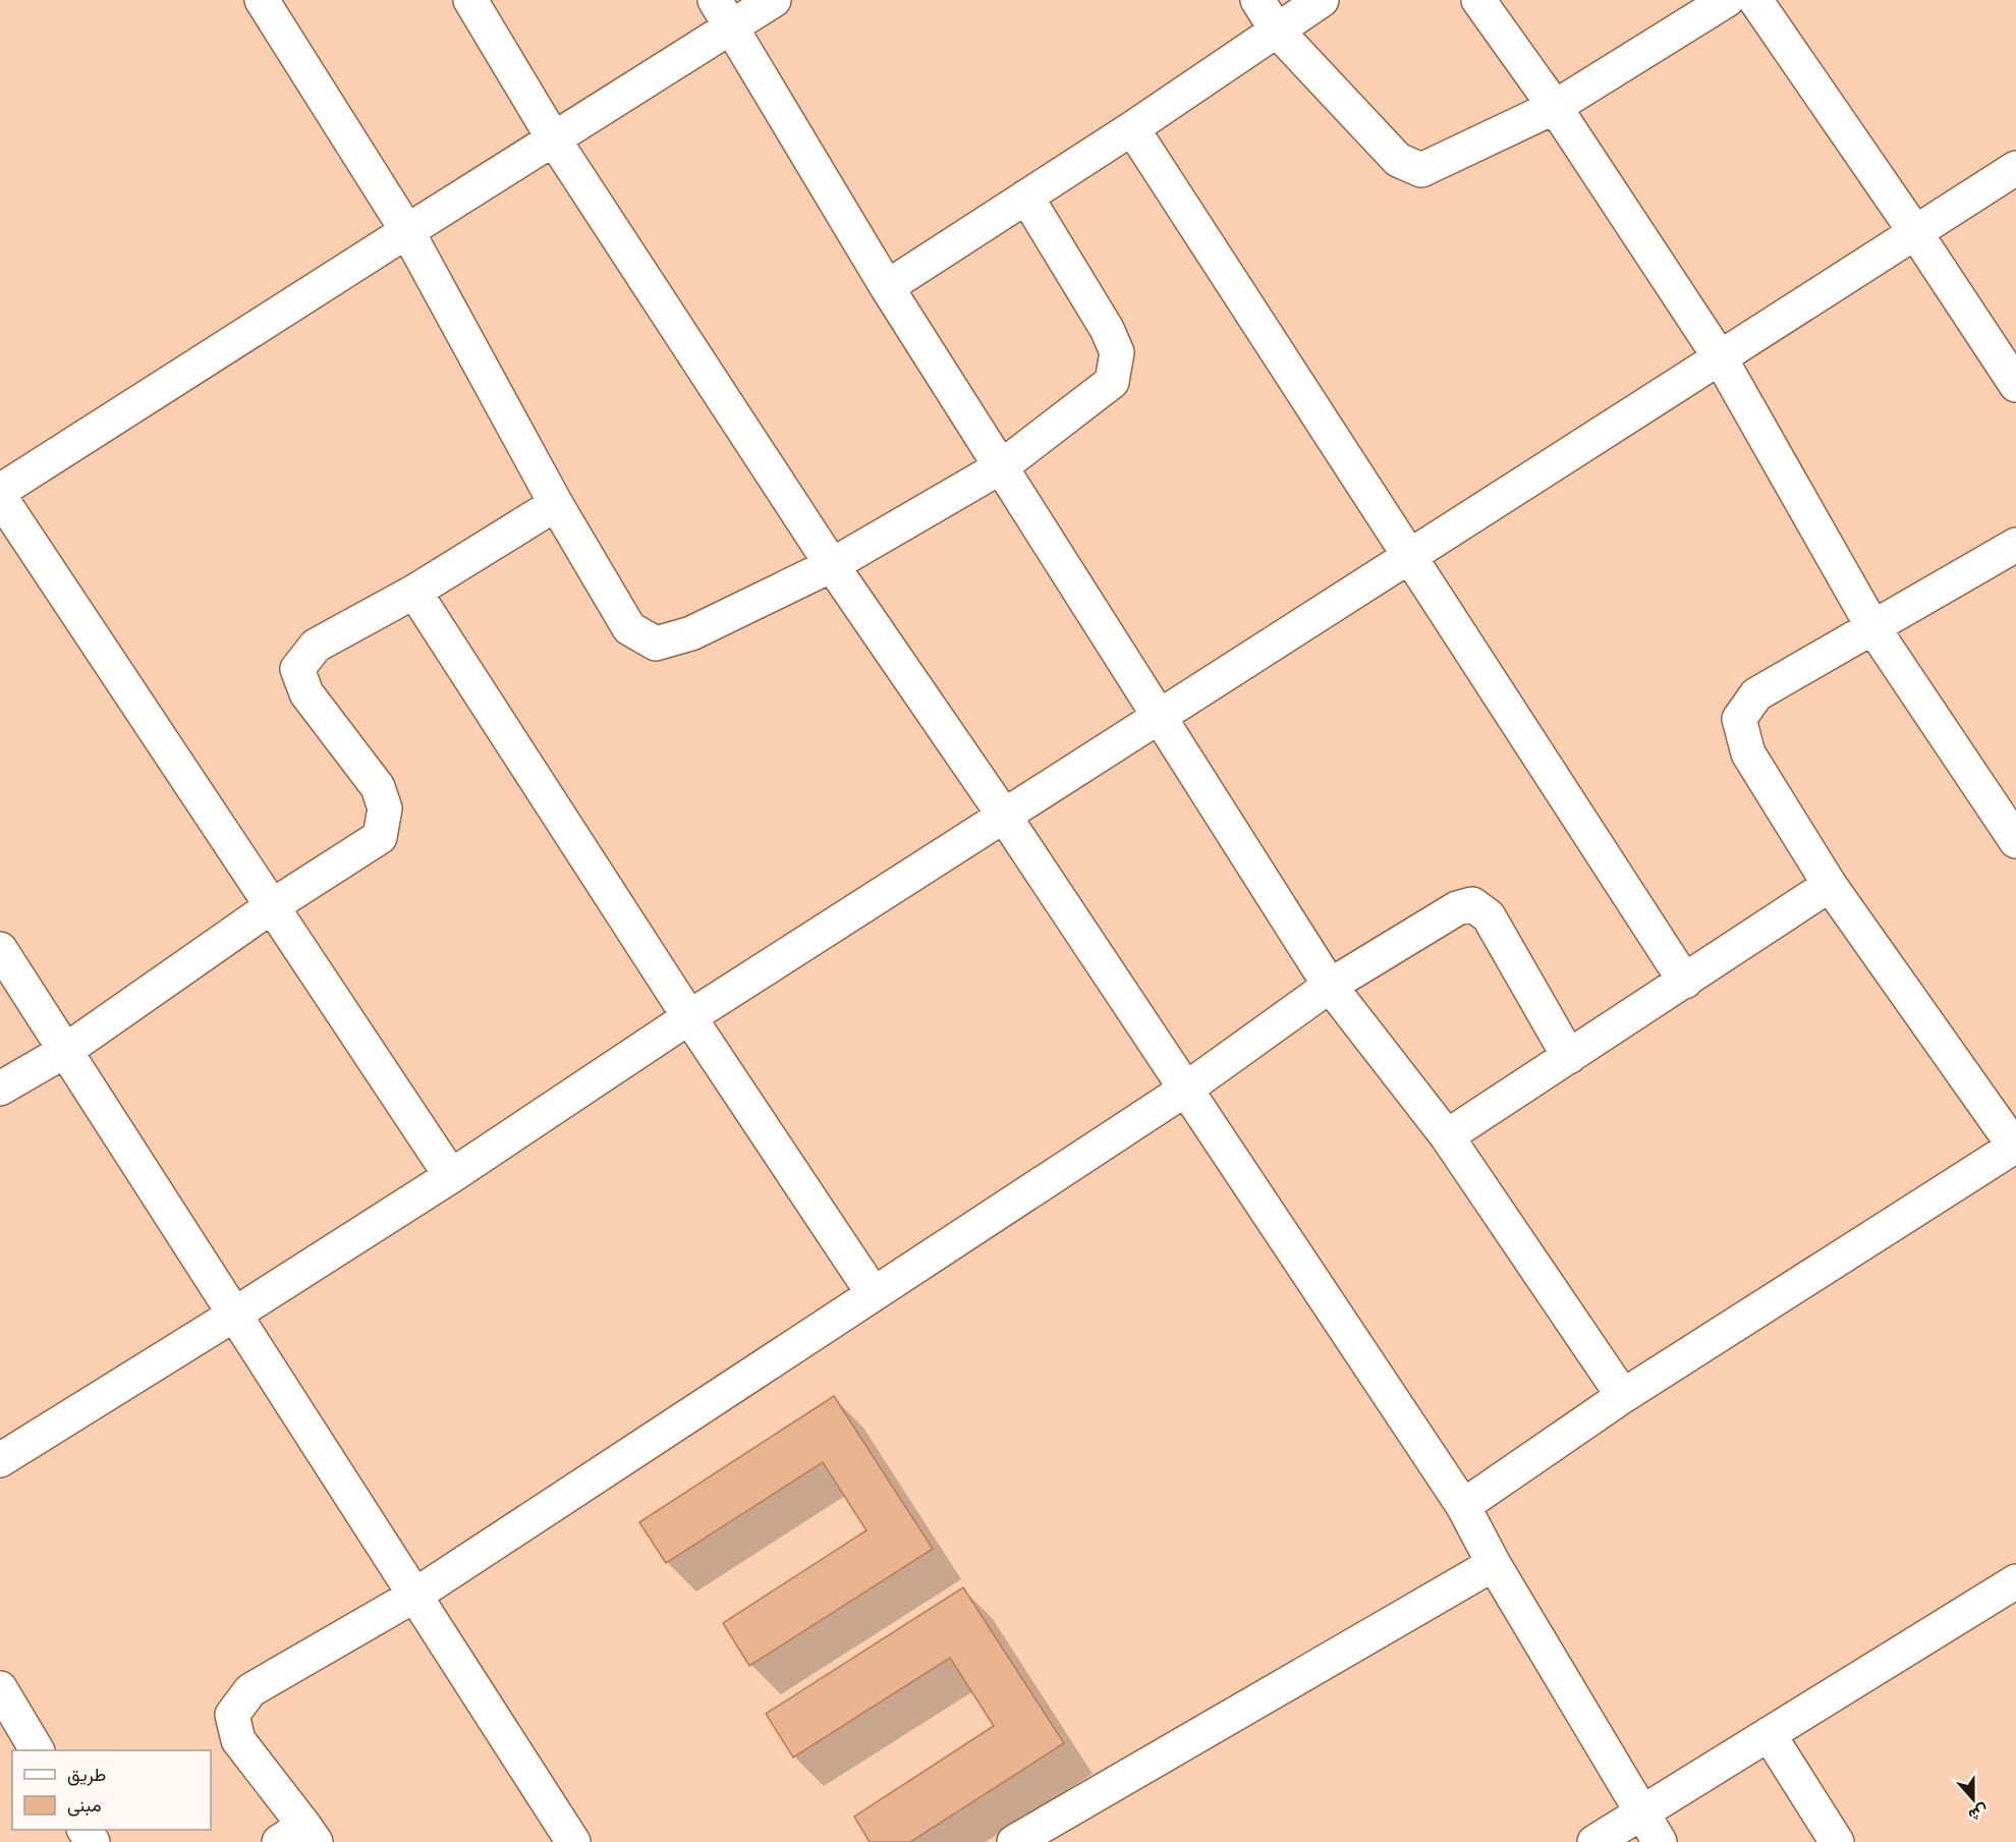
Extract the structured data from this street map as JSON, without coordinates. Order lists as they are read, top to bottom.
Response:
{
  "legend": ["طريق", "مبنى"],
  "north": "bottom"
}
